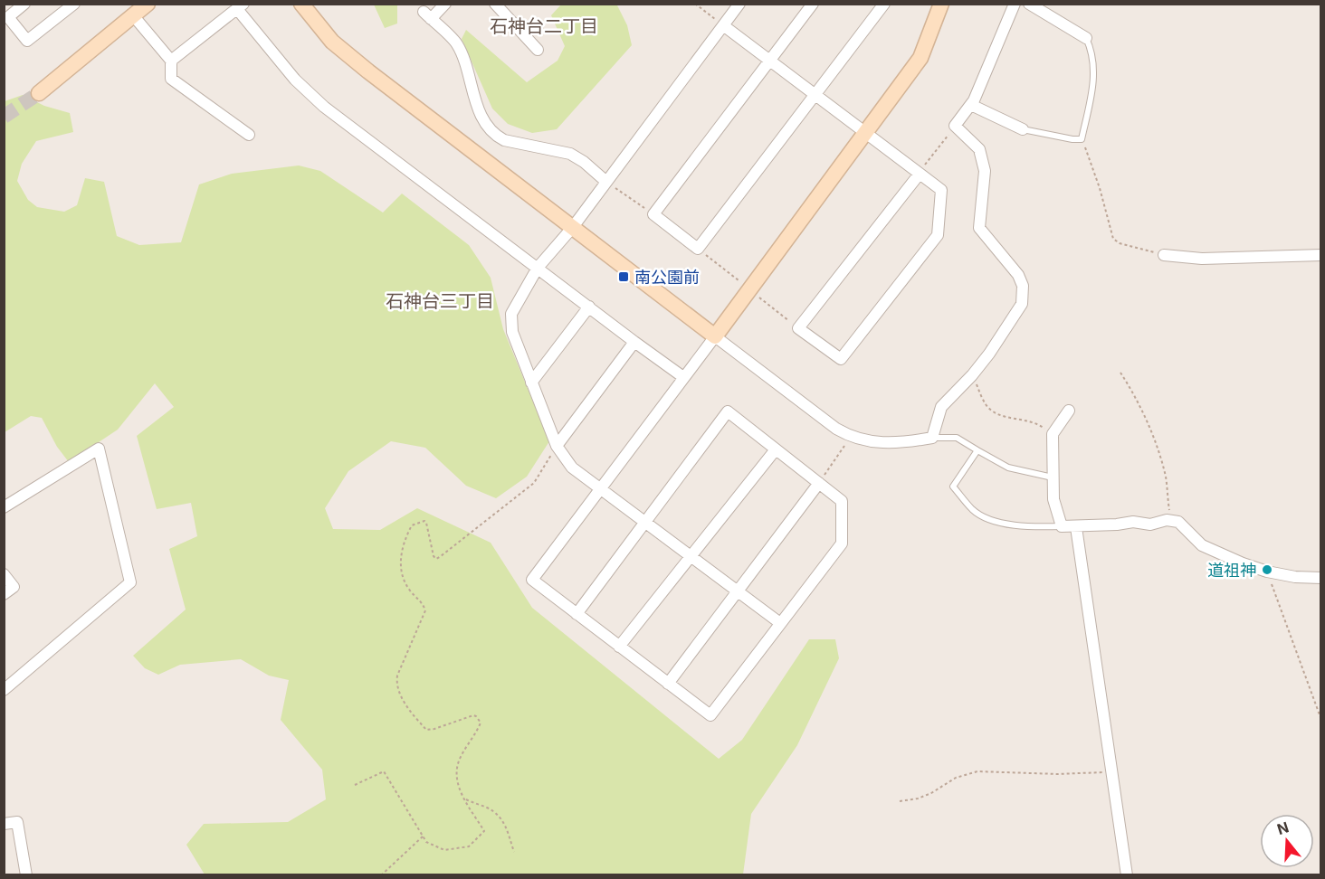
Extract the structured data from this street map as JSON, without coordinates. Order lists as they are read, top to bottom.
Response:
{
  "districts": ["石神台二丁目", "石神台三丁目"],
  "places": {
    "transit": ["南公園前"],
    "other": ["道祖神"]
  },
  "north": "top"
}
